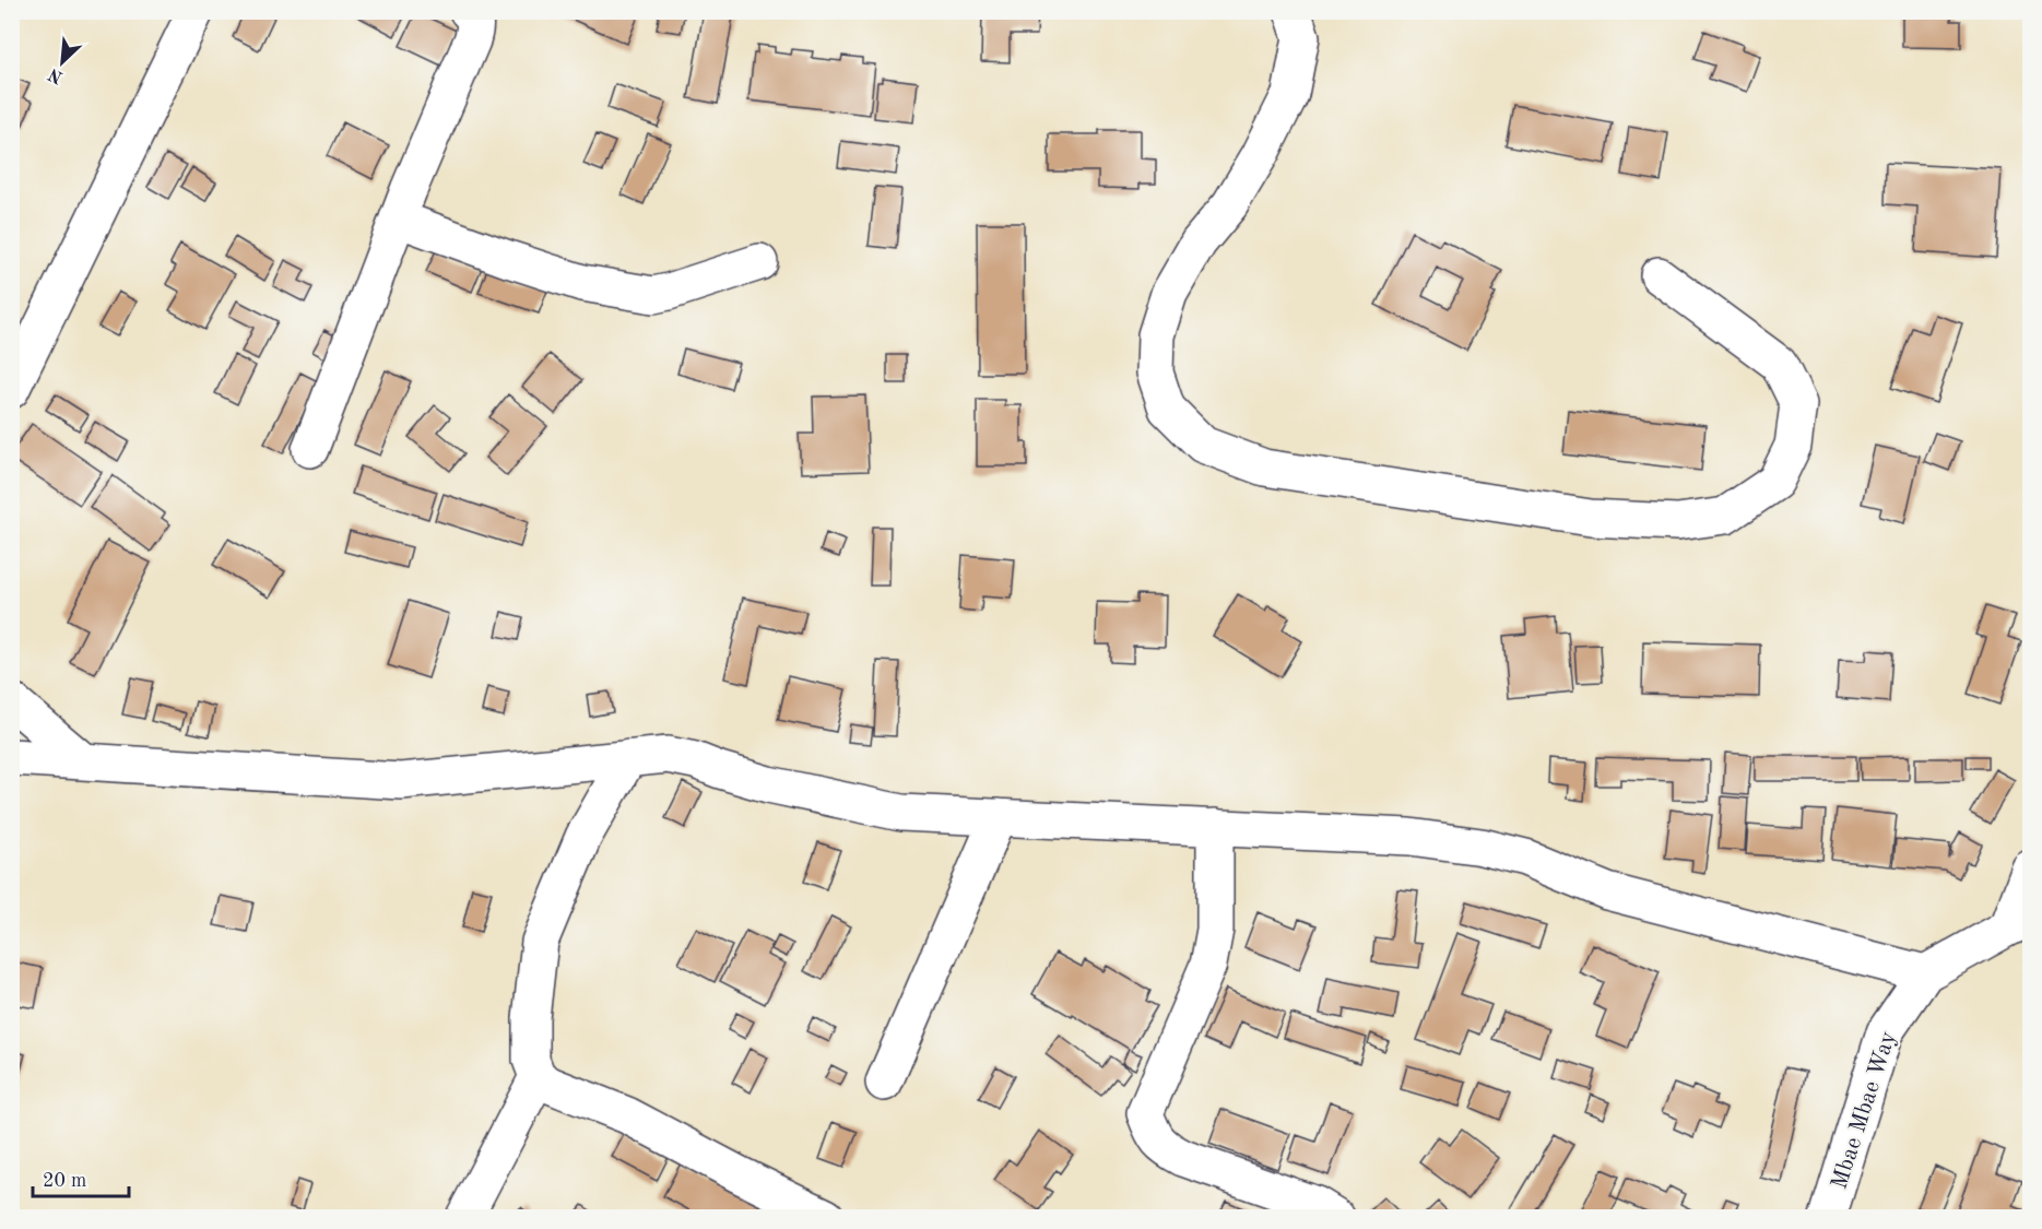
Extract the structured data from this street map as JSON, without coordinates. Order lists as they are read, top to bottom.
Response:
{
  "streets": {
    "street": ["Mbae Mbae Way"]
  },
  "scale_bar": "20 m",
  "north": "bottom left"
}
